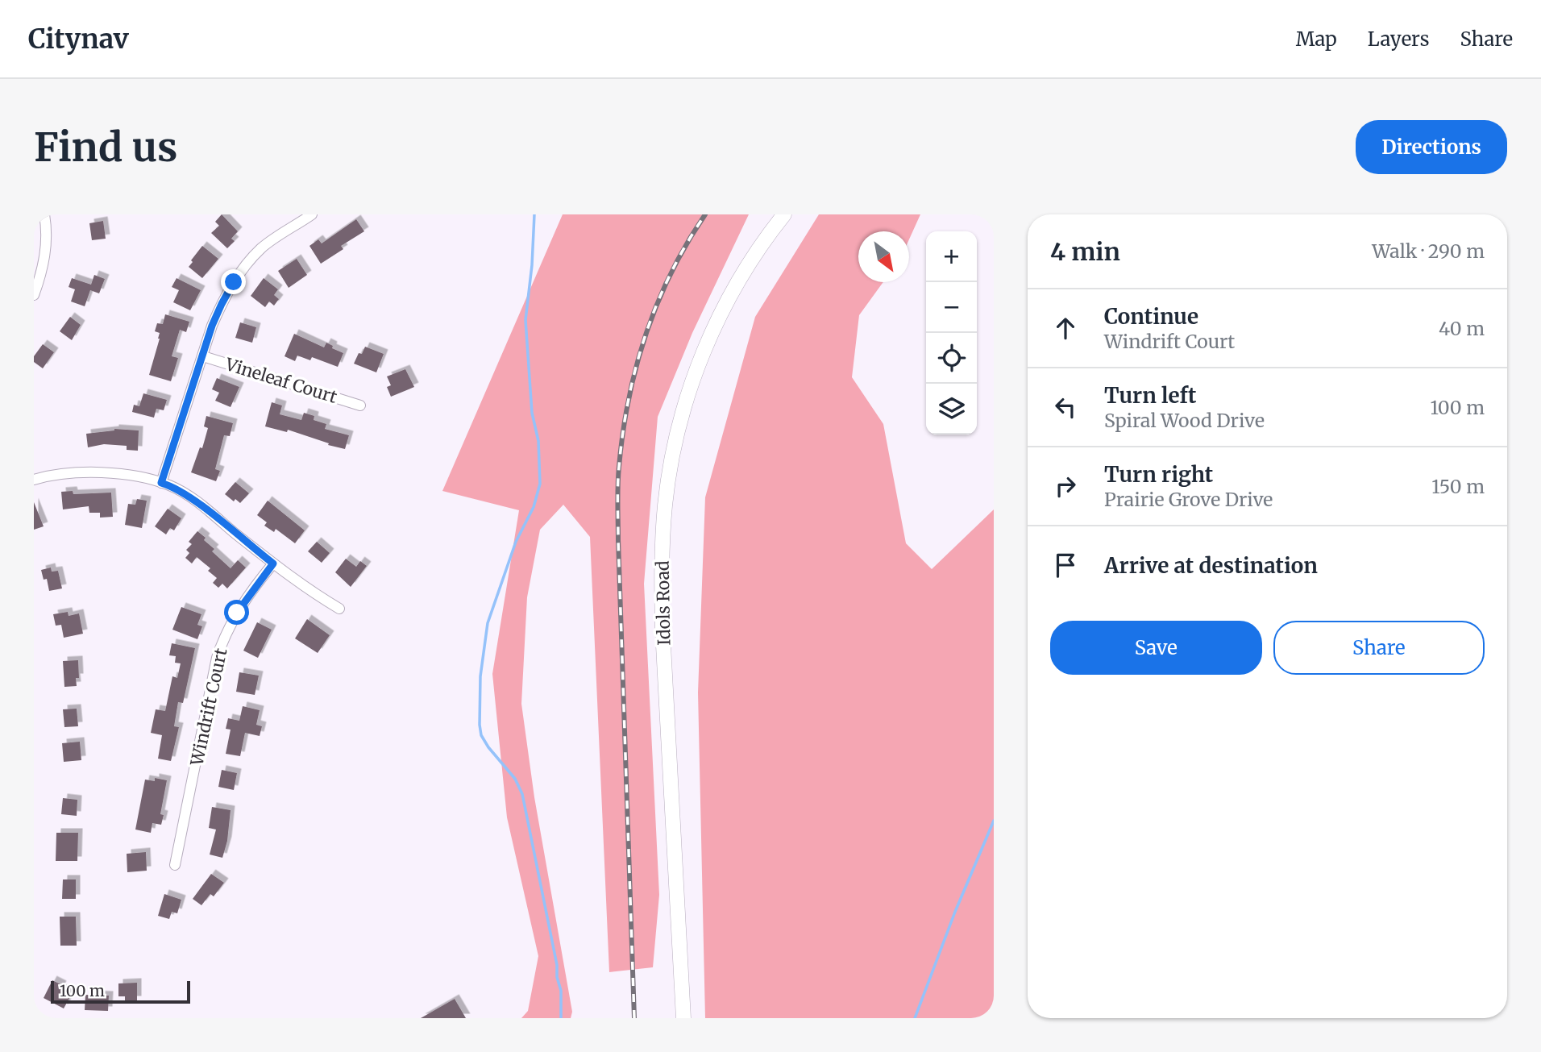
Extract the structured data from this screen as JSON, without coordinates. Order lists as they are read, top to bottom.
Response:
{
  "streets": {
    "main road": ["Idols Road"],
    "street": ["Vineleaf Court", "Windrift Court"]
  },
  "scale_bar": "100 m",
  "north": "bottom right",
  "page": {
    "header": "Citynav",
    "nav": ["Map", "Layers", "Share"],
    "buttons": [
      "Directions",
      ["Save", "Share"]
    ],
    "title": "Find us",
    "heading": ["4 min", "Walk · 290 m"],
    "map_buttons": ["+", "−"],
    "list": [
      ["Continue", "Windrift Court", "40 m"],
      ["Turn left", "Spiral Wood Drive", "100 m"],
      ["Turn right", "Prairie Grove Drive", "150 m"],
      "Arrive at destination"
    ],
    "scale": "100 m"
  }
}
